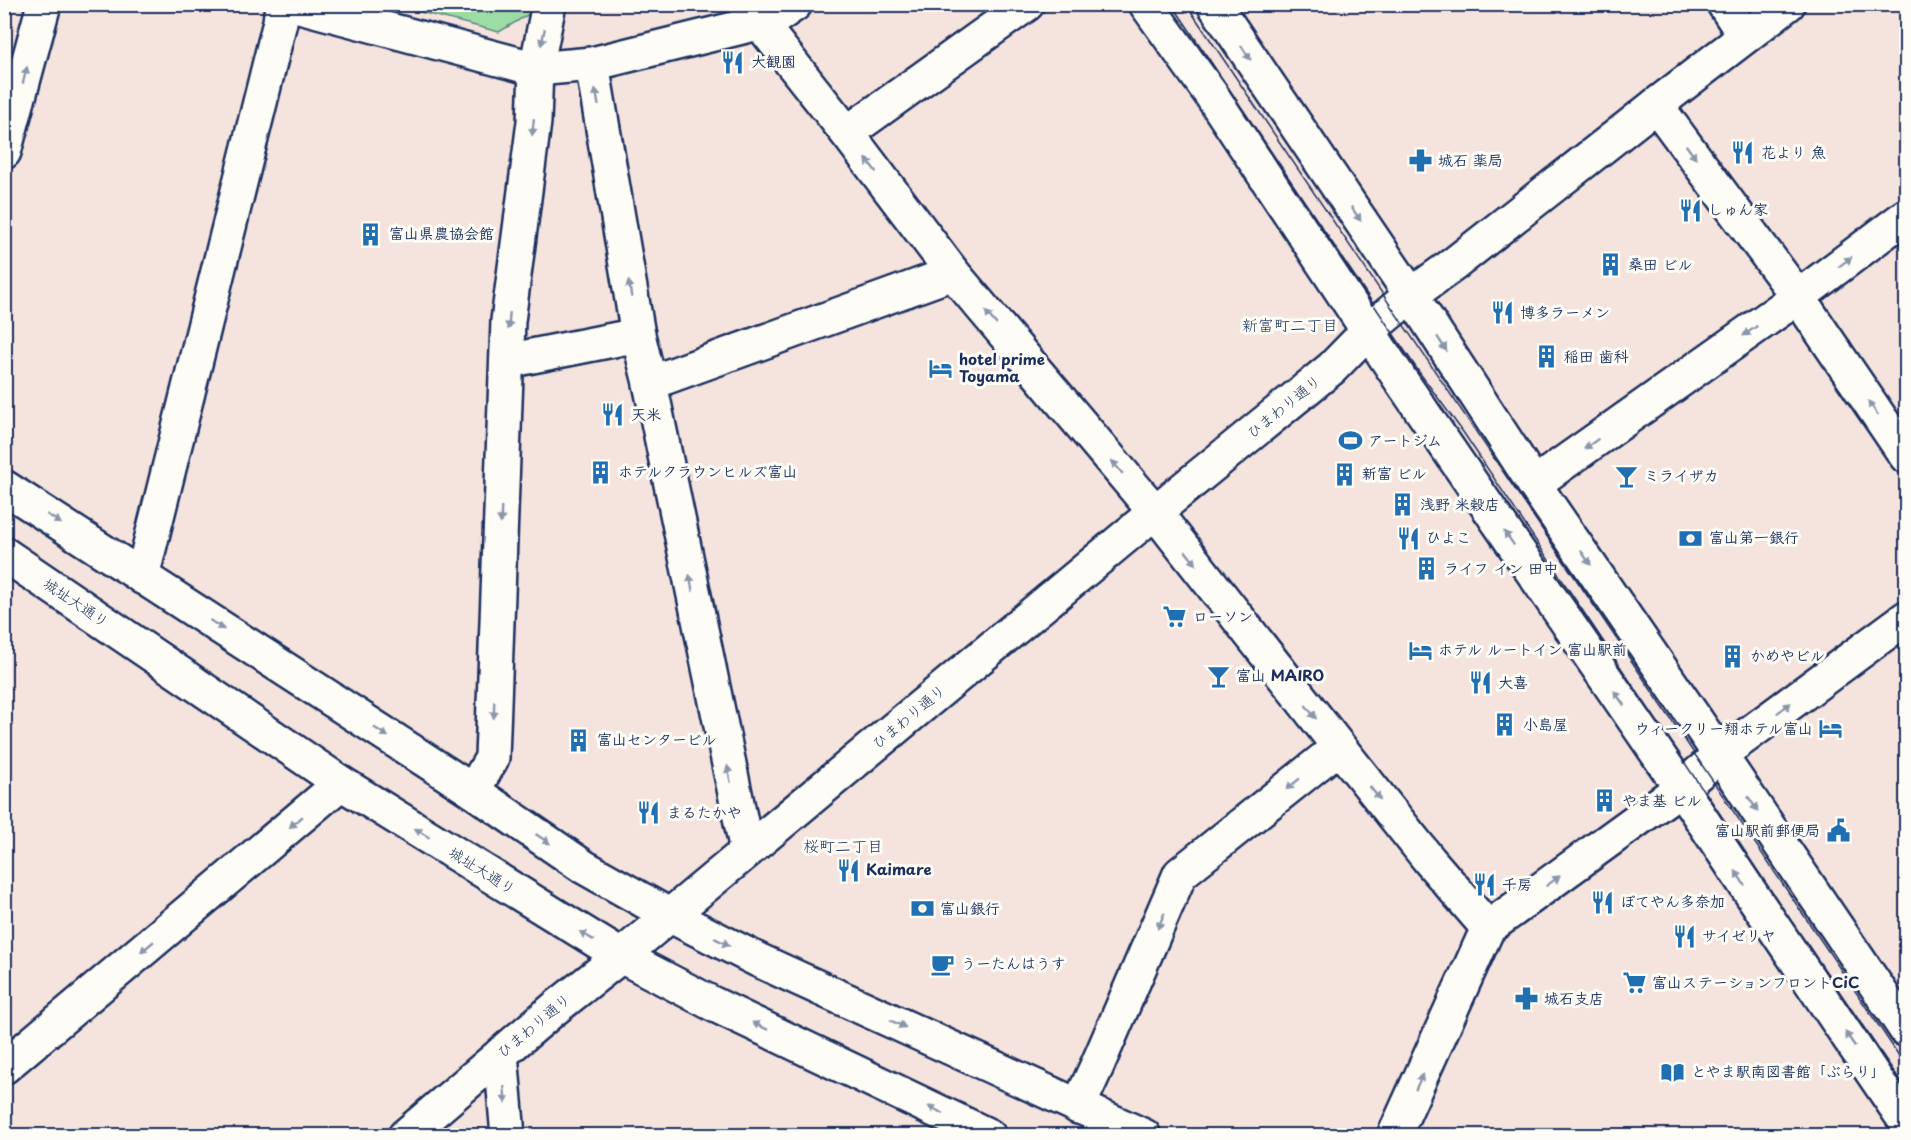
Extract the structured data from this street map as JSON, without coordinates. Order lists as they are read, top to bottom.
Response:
{
  "streets": {
    "street": ["ひまわり通り", "城址大通り"]
  },
  "crossings": [
    ["ひまわり通り", "城址大通り"]
  ],
  "districts": ["新富町二丁目", "桜町二丁目"],
  "places": {
    "restaurant": [
      "大観園",
      "花より 魚",
      "しゅん家",
      "博多ラーメン",
      "天米",
      "ひよこ",
      "大喜",
      "まるたかや",
      "Kaimare",
      "千房",
      "ぼてやん多奈加",
      "サイゼリヤ"
    ],
    "pharmacy": ["城石 薬局", "城石支店"],
    "building": [
      "富山県農協会館",
      "桑田 ビル",
      "稲田 歯科",
      "ホテルクラウンヒルズ富山",
      "新富 ビル",
      "浅野 米穀店",
      "ライフ イン 田中",
      "かめやビル",
      "小島屋",
      "富山センタービル",
      "やま基 ビル"
    ],
    "hotel": ["hotel prime Toyama", "ホテル ルートイン 富山駅前", "ウィークリー翔ホテル富山"],
    "sports": ["アートジム"],
    "bar": ["ミライザカ", "富山 MAIRO"],
    "bank": ["富山第一銀行", "富山銀行"],
    "supermarket": ["ローソン", "富山ステーションフロントCiC"],
    "public building": ["富山駅前郵便局"],
    "cafe": ["うーたんはうす"],
    "library": ["とやま駅南図書館「ぶらり」"]
  }
}
